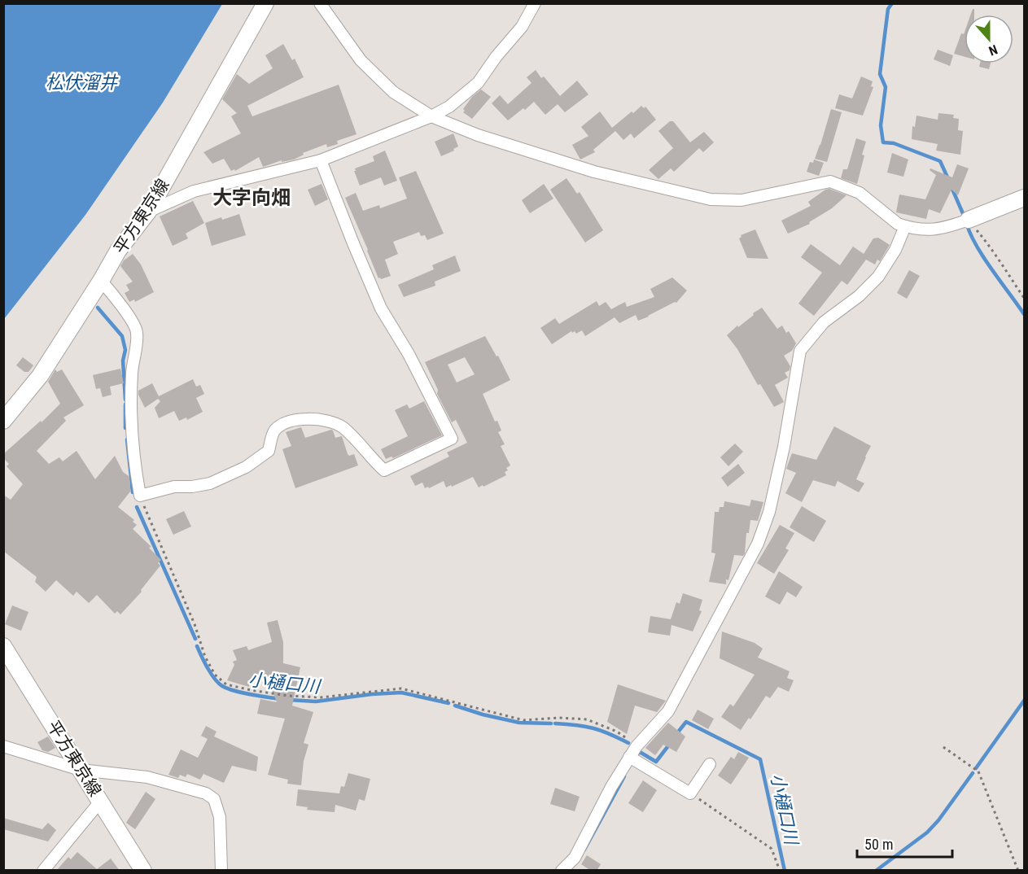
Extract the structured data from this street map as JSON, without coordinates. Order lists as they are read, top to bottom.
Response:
{
  "streets": {
    "main road": ["平方東京線"]
  },
  "districts": ["大字向畑"],
  "water": ["松伏溜井", "小樋口川"],
  "scale_bar": "50 m",
  "north": "bottom"
}
